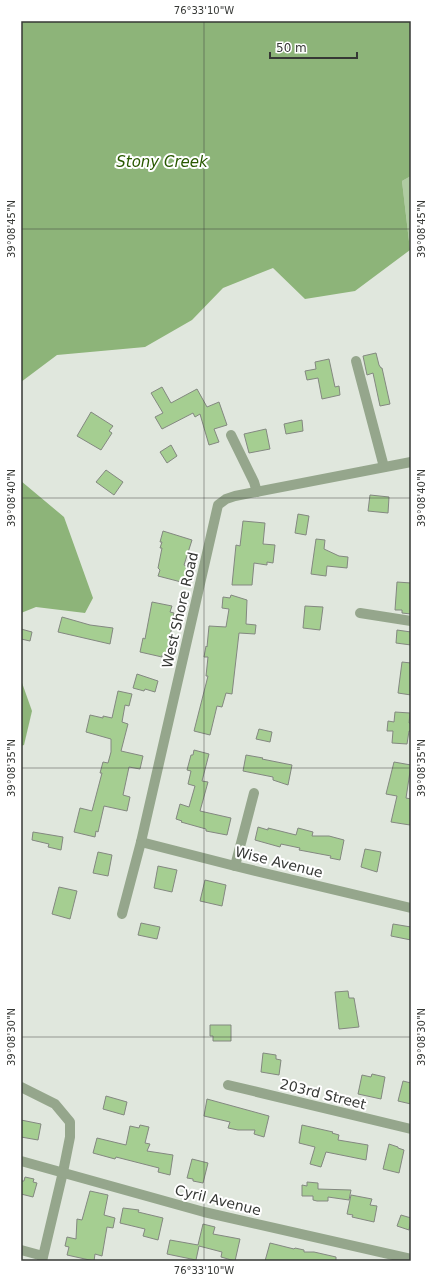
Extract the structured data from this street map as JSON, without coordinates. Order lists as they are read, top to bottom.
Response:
{
  "streets": {
    "street": [
      "West Shore Road",
      "Wise Avenue",
      "203rd Street",
      "Cyril Avenue"
    ]
  },
  "crossings": [
    ["West Shore Road", "Wise Avenue"]
  ],
  "water": ["Stony Creek"],
  "scale_bar": "50 m",
  "coordinates": [
    "76°33'10\"W",
    "39°08'45\"N",
    "39°08'40\"N",
    "39°08'35\"N",
    "39°08'30\"N"
  ]
}
